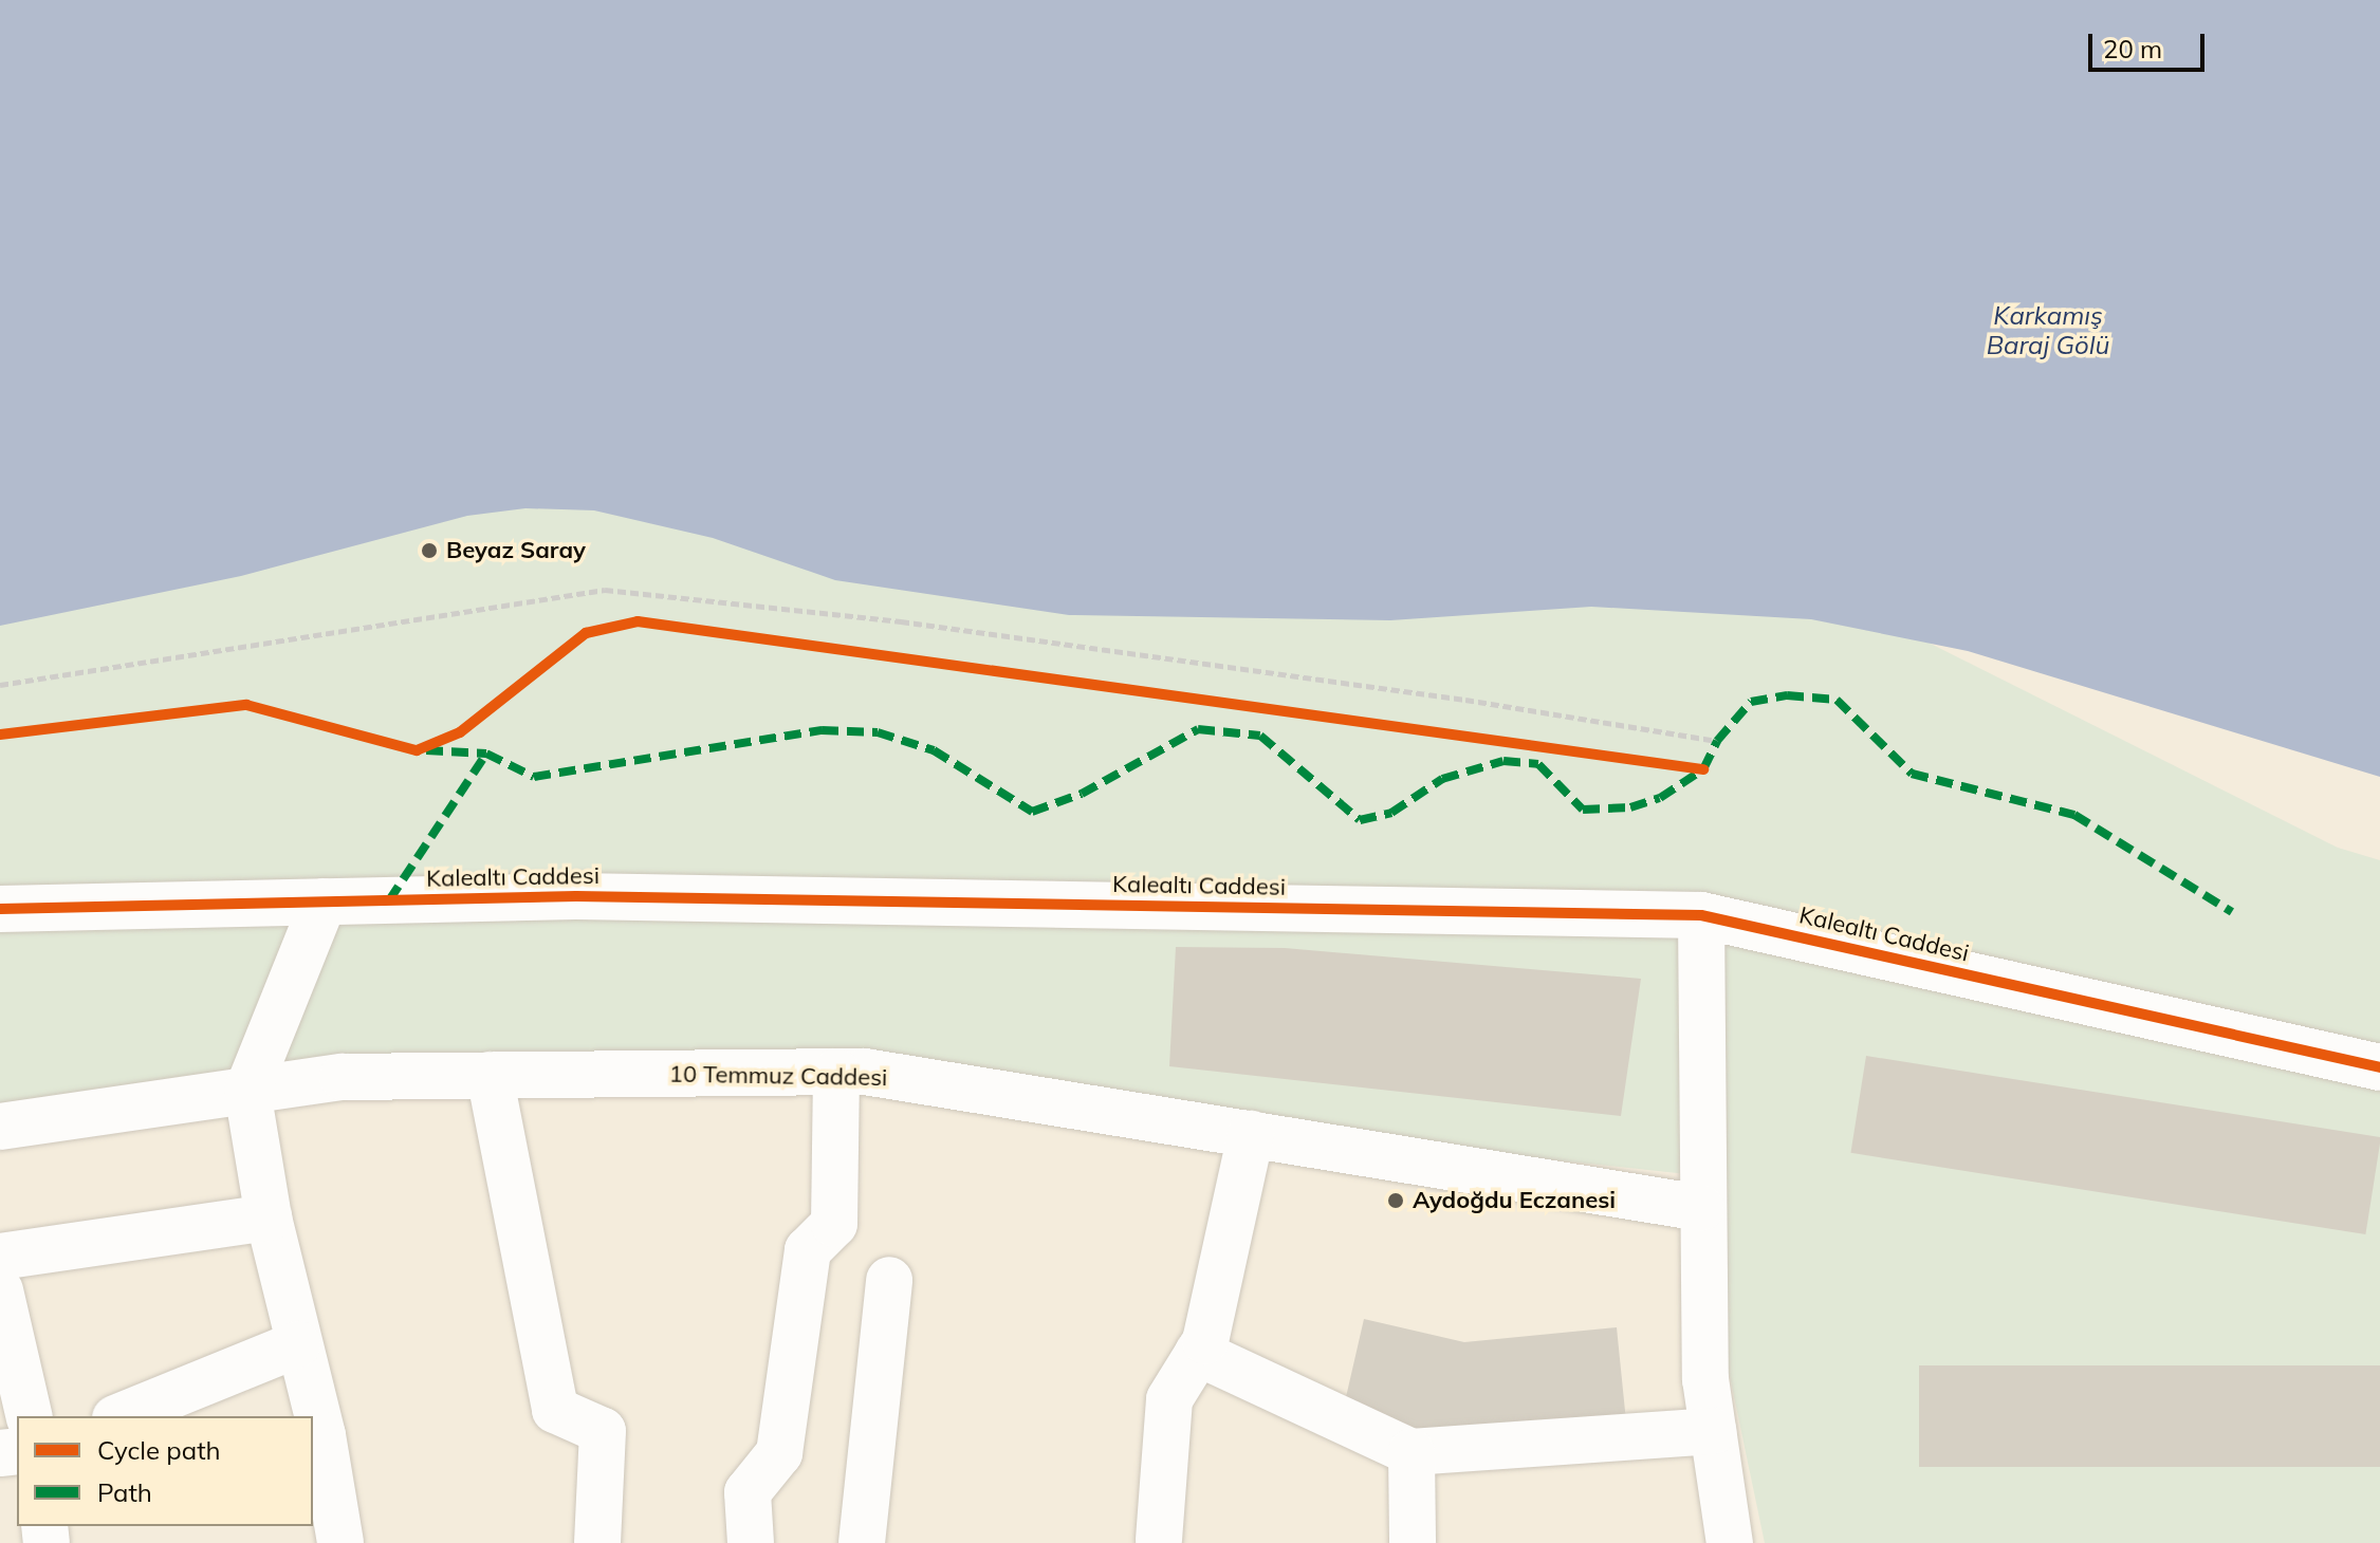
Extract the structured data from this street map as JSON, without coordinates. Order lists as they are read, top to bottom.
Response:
{
  "streets": {
    "street": ["Kalealtı Caddesi", "10 Temmuz Caddesi"]
  },
  "water": ["Karkamış Baraj Gölü"],
  "places": ["Beyaz Saray", "Aydoğdu Eczanesi"],
  "legend": ["Cycle path", "Path"],
  "scale_bar": "20 m"
}
